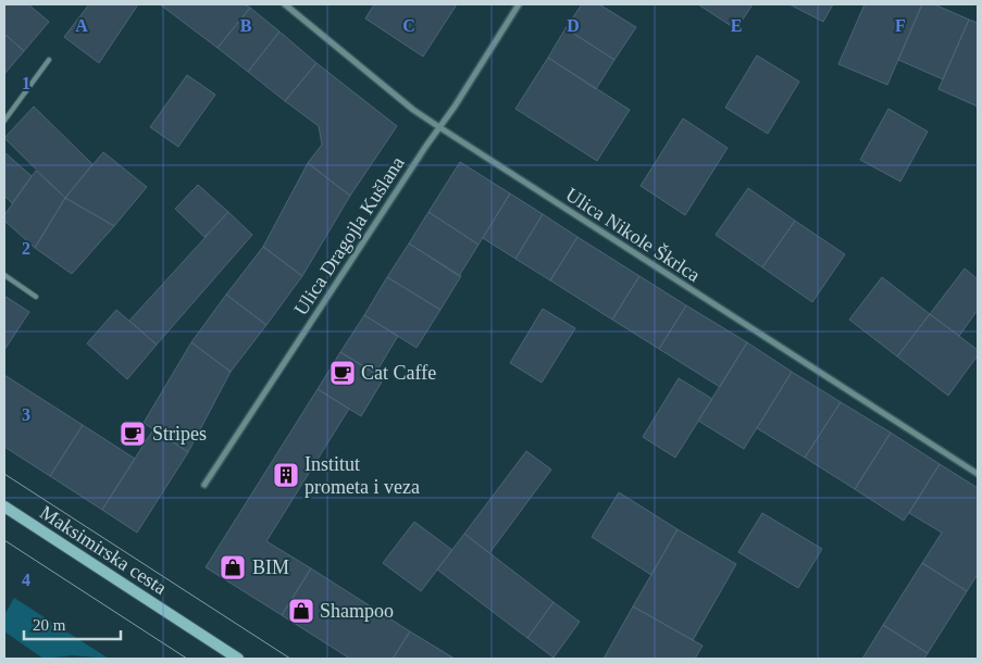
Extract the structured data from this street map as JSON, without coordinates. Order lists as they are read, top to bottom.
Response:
{
  "streets": {
    "main road": ["Maksimirska cesta"],
    "street": ["Ulica Nikole Škrlca", "Ulica Dragojla Kušlana"]
  },
  "crossings": [
    ["Ulica Nikole Škrlca", "Ulica Dragojla Kušlana"]
  ],
  "places": {
    "cafe": ["Cat Caffe", "Stripes"],
    "building": ["Institut prometa i veza"],
    "shop": ["BIM", "Shampoo"]
  },
  "scale_bar": "20 m",
  "grid": {
    "columns": [
      "A",
      "B",
      "C",
      "D",
      "E",
      "F"
    ],
    "rows": [
      "1",
      "2",
      "3",
      "4"
    ]
  }
}
